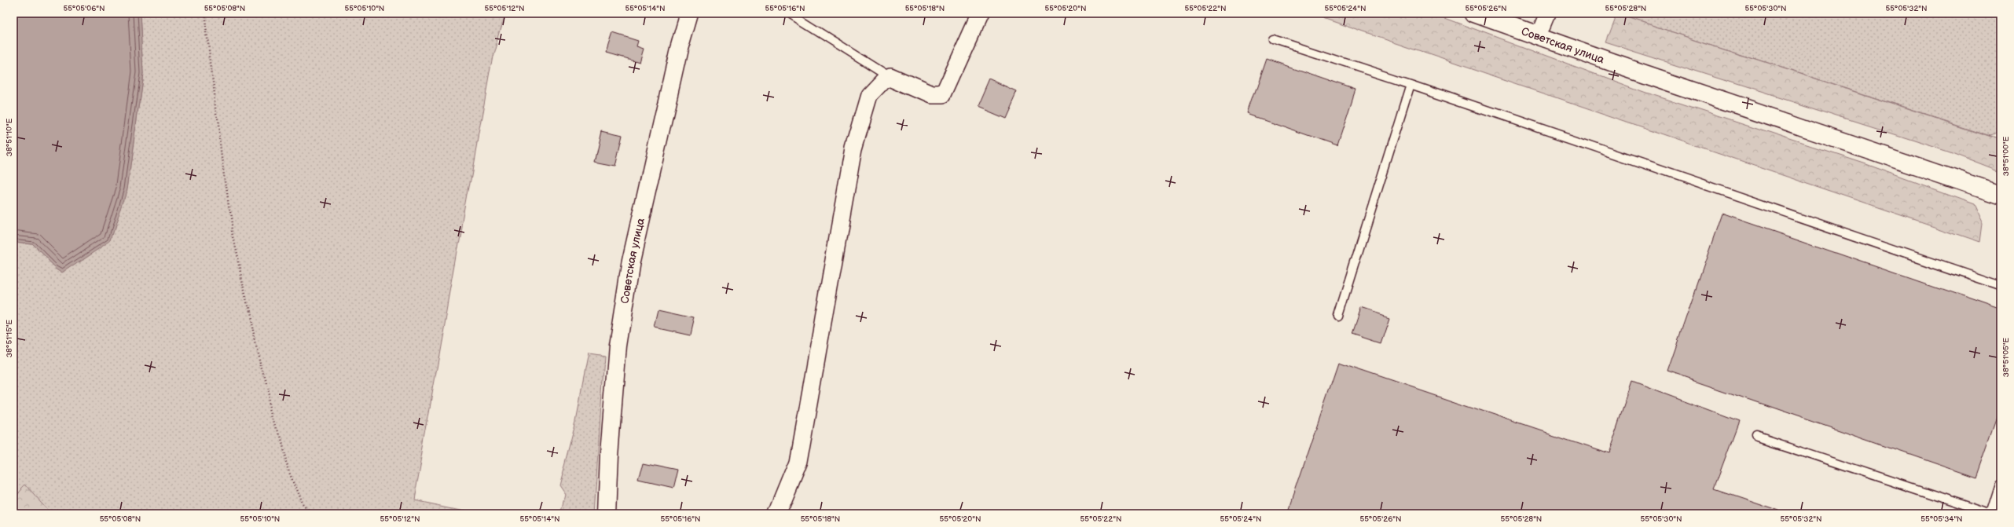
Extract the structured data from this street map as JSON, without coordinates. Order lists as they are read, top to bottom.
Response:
{
  "streets": {
    "street": ["Советская улица"]
  },
  "coordinates": [
    "55°05'06\"N",
    "55°05'08\"N",
    "55°05'10\"N",
    "55°05'12\"N",
    "55°05'14\"N",
    "55°05'16\"N",
    "55°05'18\"N",
    "55°05'20\"N",
    "55°05'22\"N",
    "55°05'24\"N",
    "55°05'26\"N",
    "55°05'28\"N",
    "55°05'30\"N",
    "55°05'32\"N",
    "38°51'10\"E",
    "38°51'00\"E",
    "38°51'15\"E",
    "38°51'05\"E",
    "55°05'34\"N"
  ]
}
